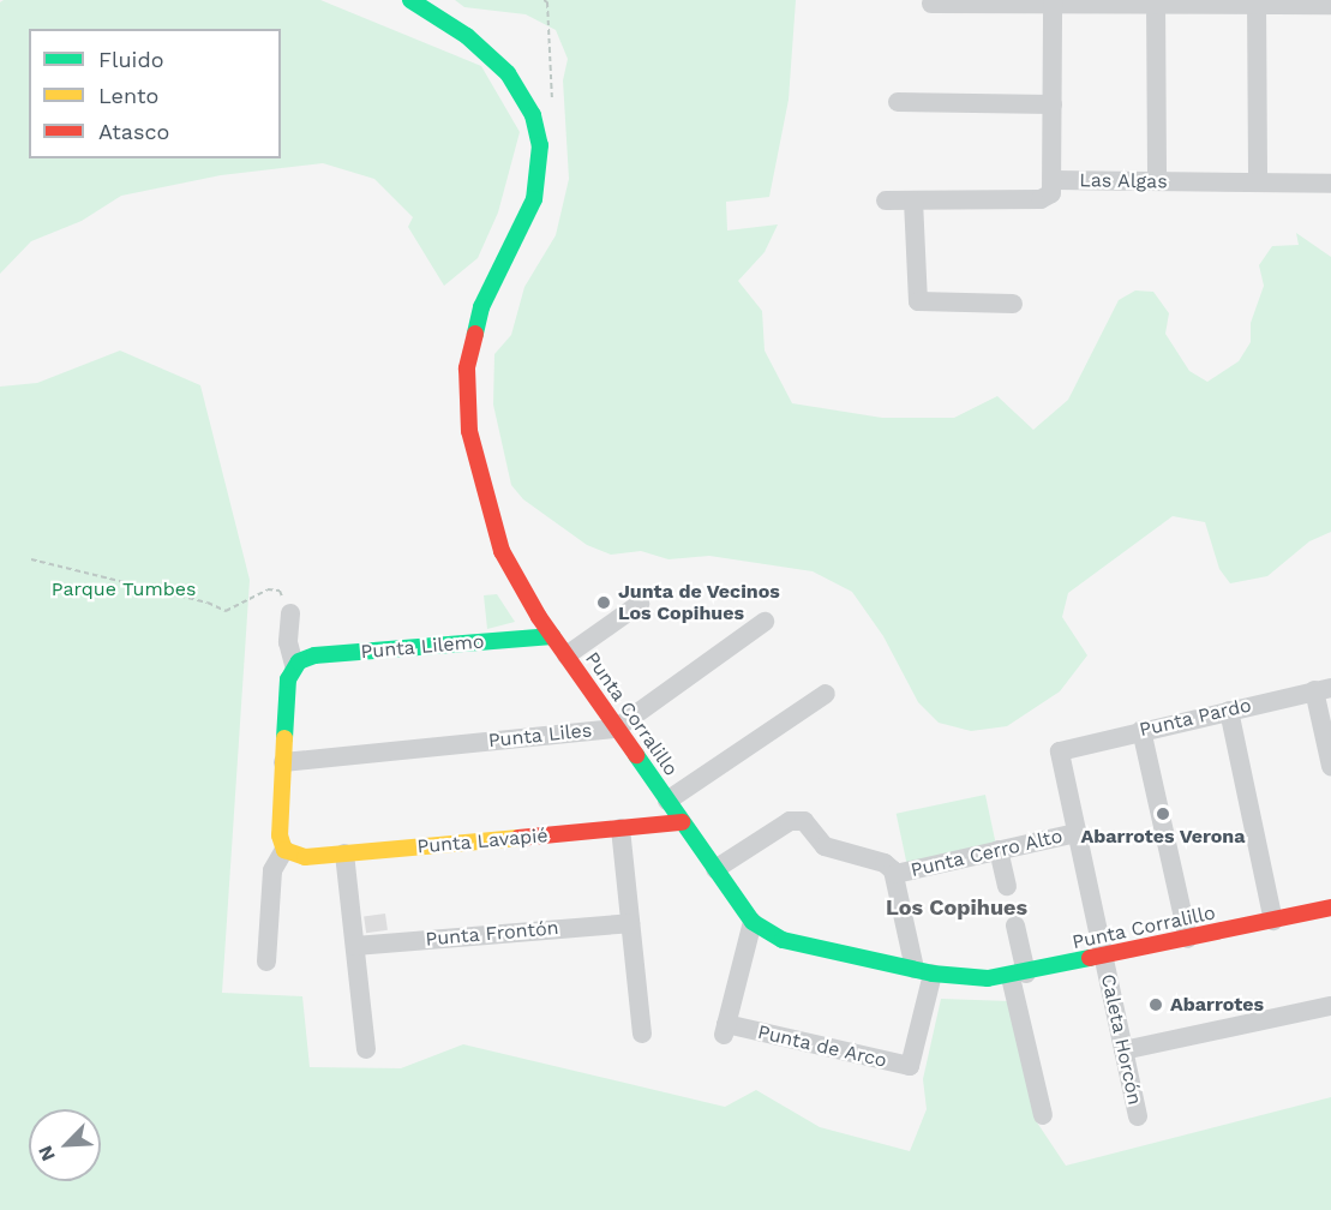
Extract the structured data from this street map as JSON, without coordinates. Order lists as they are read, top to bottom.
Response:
{
  "streets": {
    "street": [
      "Las Algas",
      "Punta Lilemo",
      "Punta Corralillo",
      "Punta Pardo",
      "Punta Liles",
      "Punta Lavapié",
      "Punta Cerro Alto",
      "Punta Frontón",
      "Caleta Horcón",
      "Punta de Arco"
    ]
  },
  "crossings": [
    ["Punta Lilemo", "Punta Corralillo"],
    ["Punta Corralillo", "Punta Liles"],
    ["Punta Corralillo", "Punta Lavapié"],
    ["Punta Corralillo", "Punta Cerro Alto"],
    ["Punta Corralillo", "Caleta Horcón"],
    ["Punta Corralillo", "Punta de Arco"],
    ["Punta Pardo", "Caleta Horcón"],
    ["Punta Cerro Alto", "Caleta Horcón"]
  ],
  "districts": ["Los Copihues"],
  "parks": ["Parque Tumbes"],
  "places": ["Junta de Vecinos Los Copihues", "Abarrotes Verona", "Abarrotes"],
  "legend": ["Fluido", "Lento", "Atasco"],
  "north": "bottom left"
}
